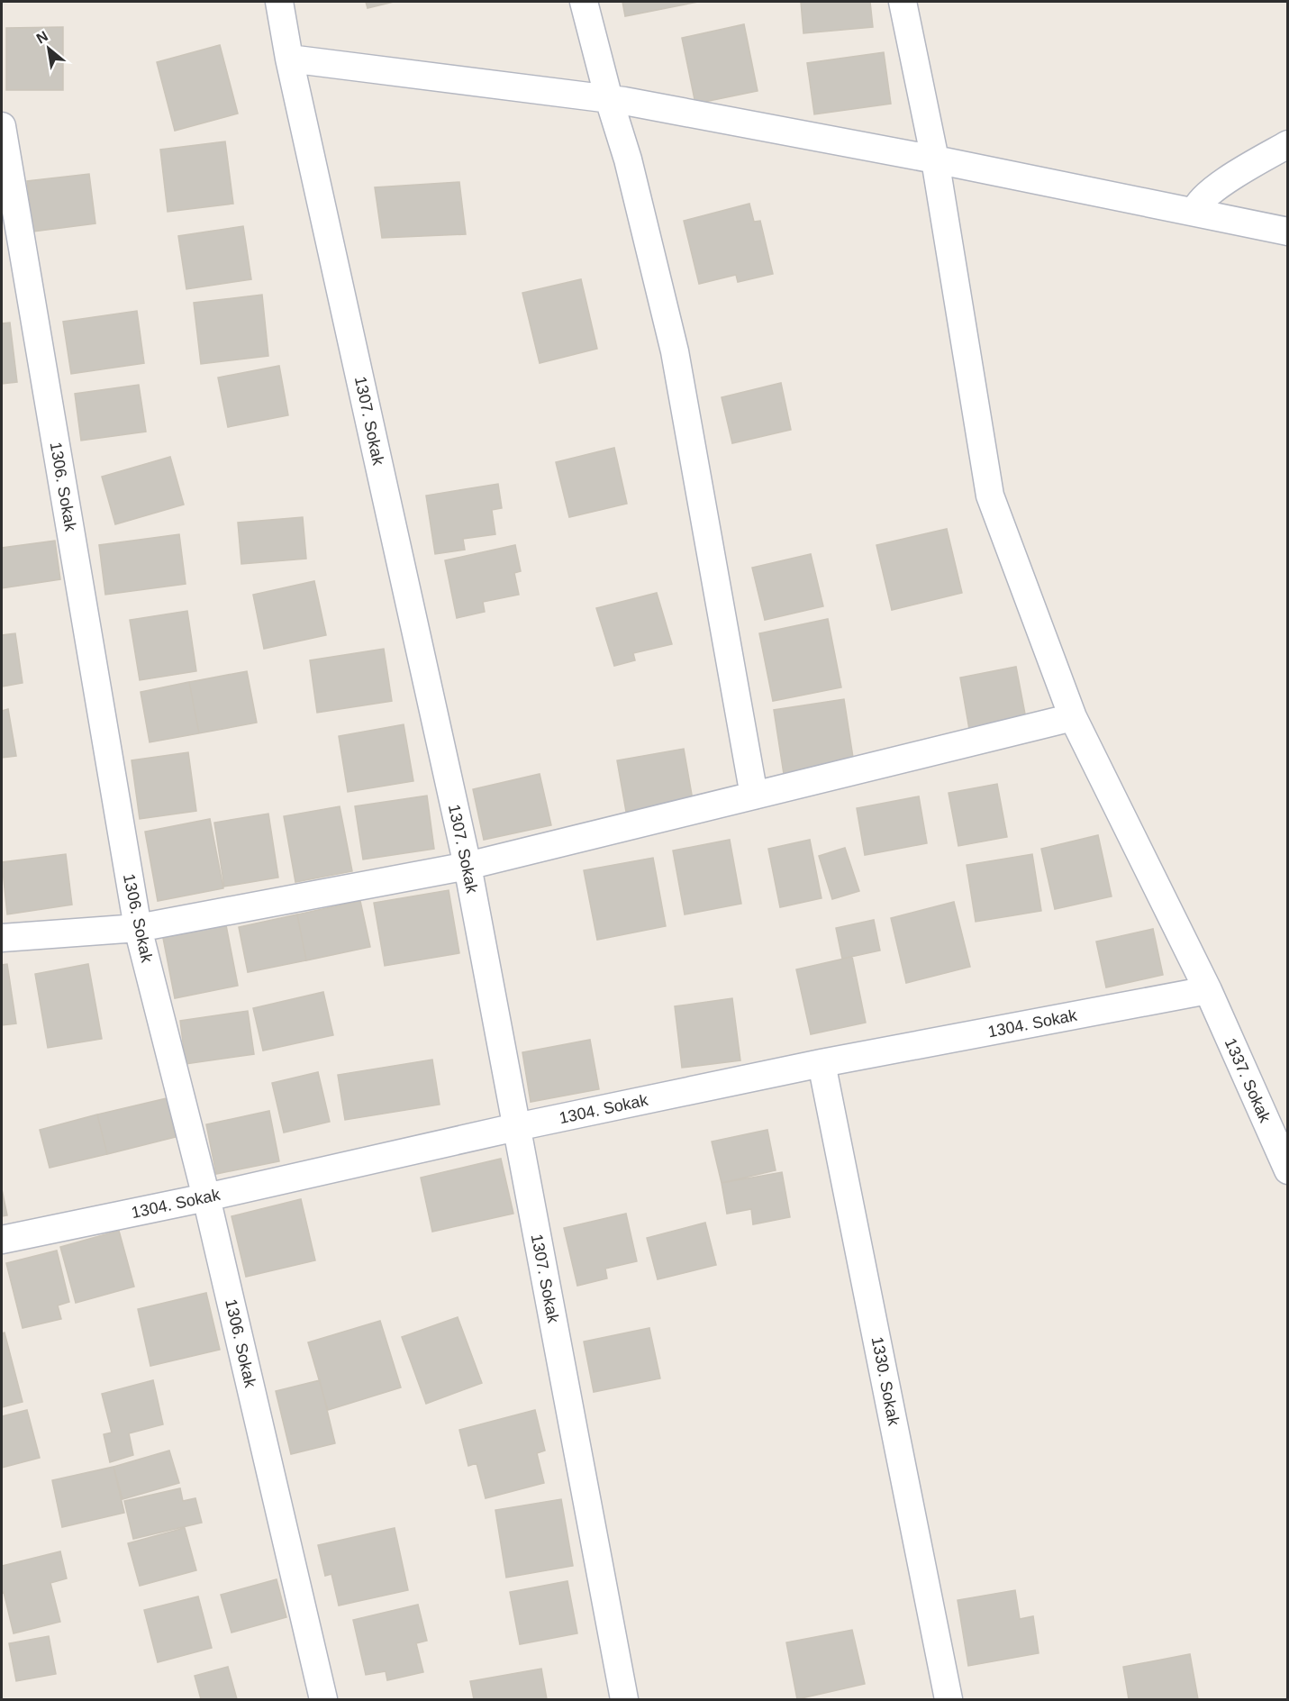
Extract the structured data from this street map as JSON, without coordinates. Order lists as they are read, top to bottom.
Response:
{
  "streets": {
    "street": [
      "1307. Sokak",
      "1306. Sokak",
      "1304. Sokak",
      "1337. Sokak",
      "1330. Sokak"
    ]
  },
  "crossings": [
    ["1307. Sokak", "1304. Sokak"],
    ["1306. Sokak", "1304. Sokak"],
    ["1304. Sokak", "1337. Sokak"],
    ["1304. Sokak", "1330. Sokak"]
  ],
  "north": "top left"
}
